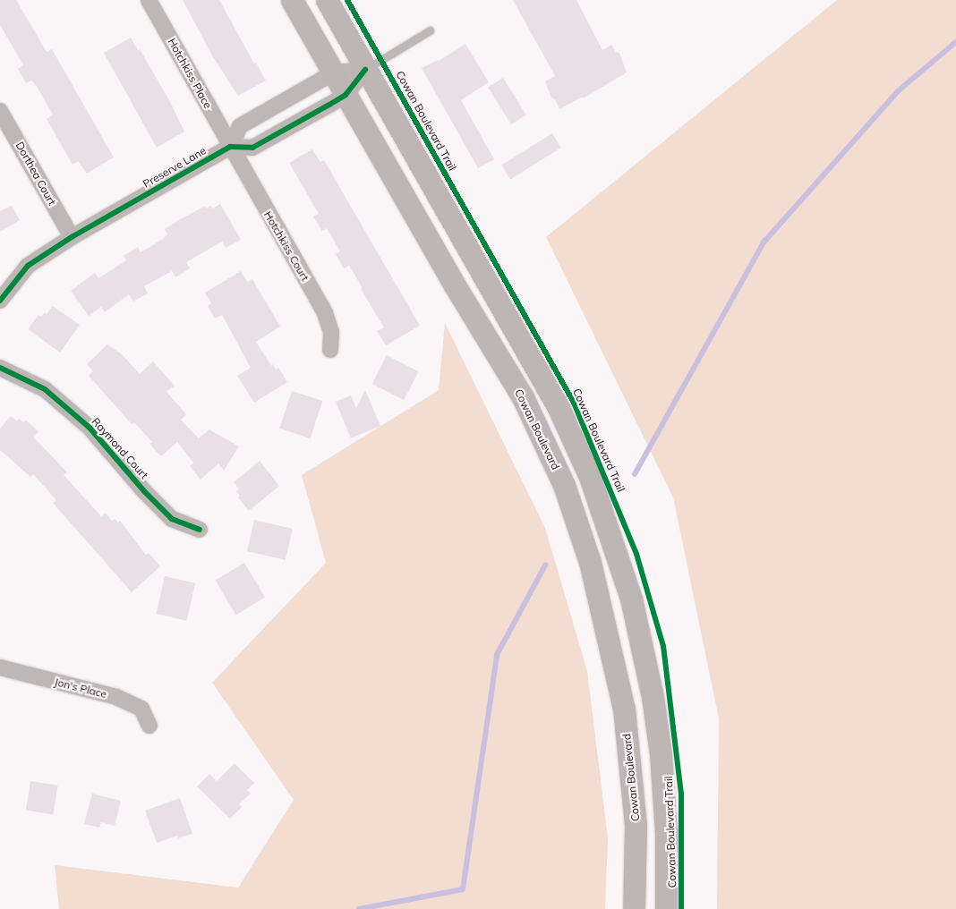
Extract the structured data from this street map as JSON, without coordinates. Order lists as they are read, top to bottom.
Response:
{
  "streets": {
    "main road": ["Cowan Boulevard"],
    "street": [
      "Hotchkiss Place",
      "Preserve Lane",
      "Dorthea Court",
      "Hotchkiss Court",
      "Raymond Court",
      "Jon's Place"
    ],
    "cycle path": ["Cowan Boulevard Trail"]
  },
  "crossings": [
    ["Hotchkiss Place", "Preserve Lane"],
    ["Hotchkiss Place", "Hotchkiss Court"],
    ["Preserve Lane", "Dorthea Court"],
    ["Preserve Lane", "Hotchkiss Court"]
  ]
}
